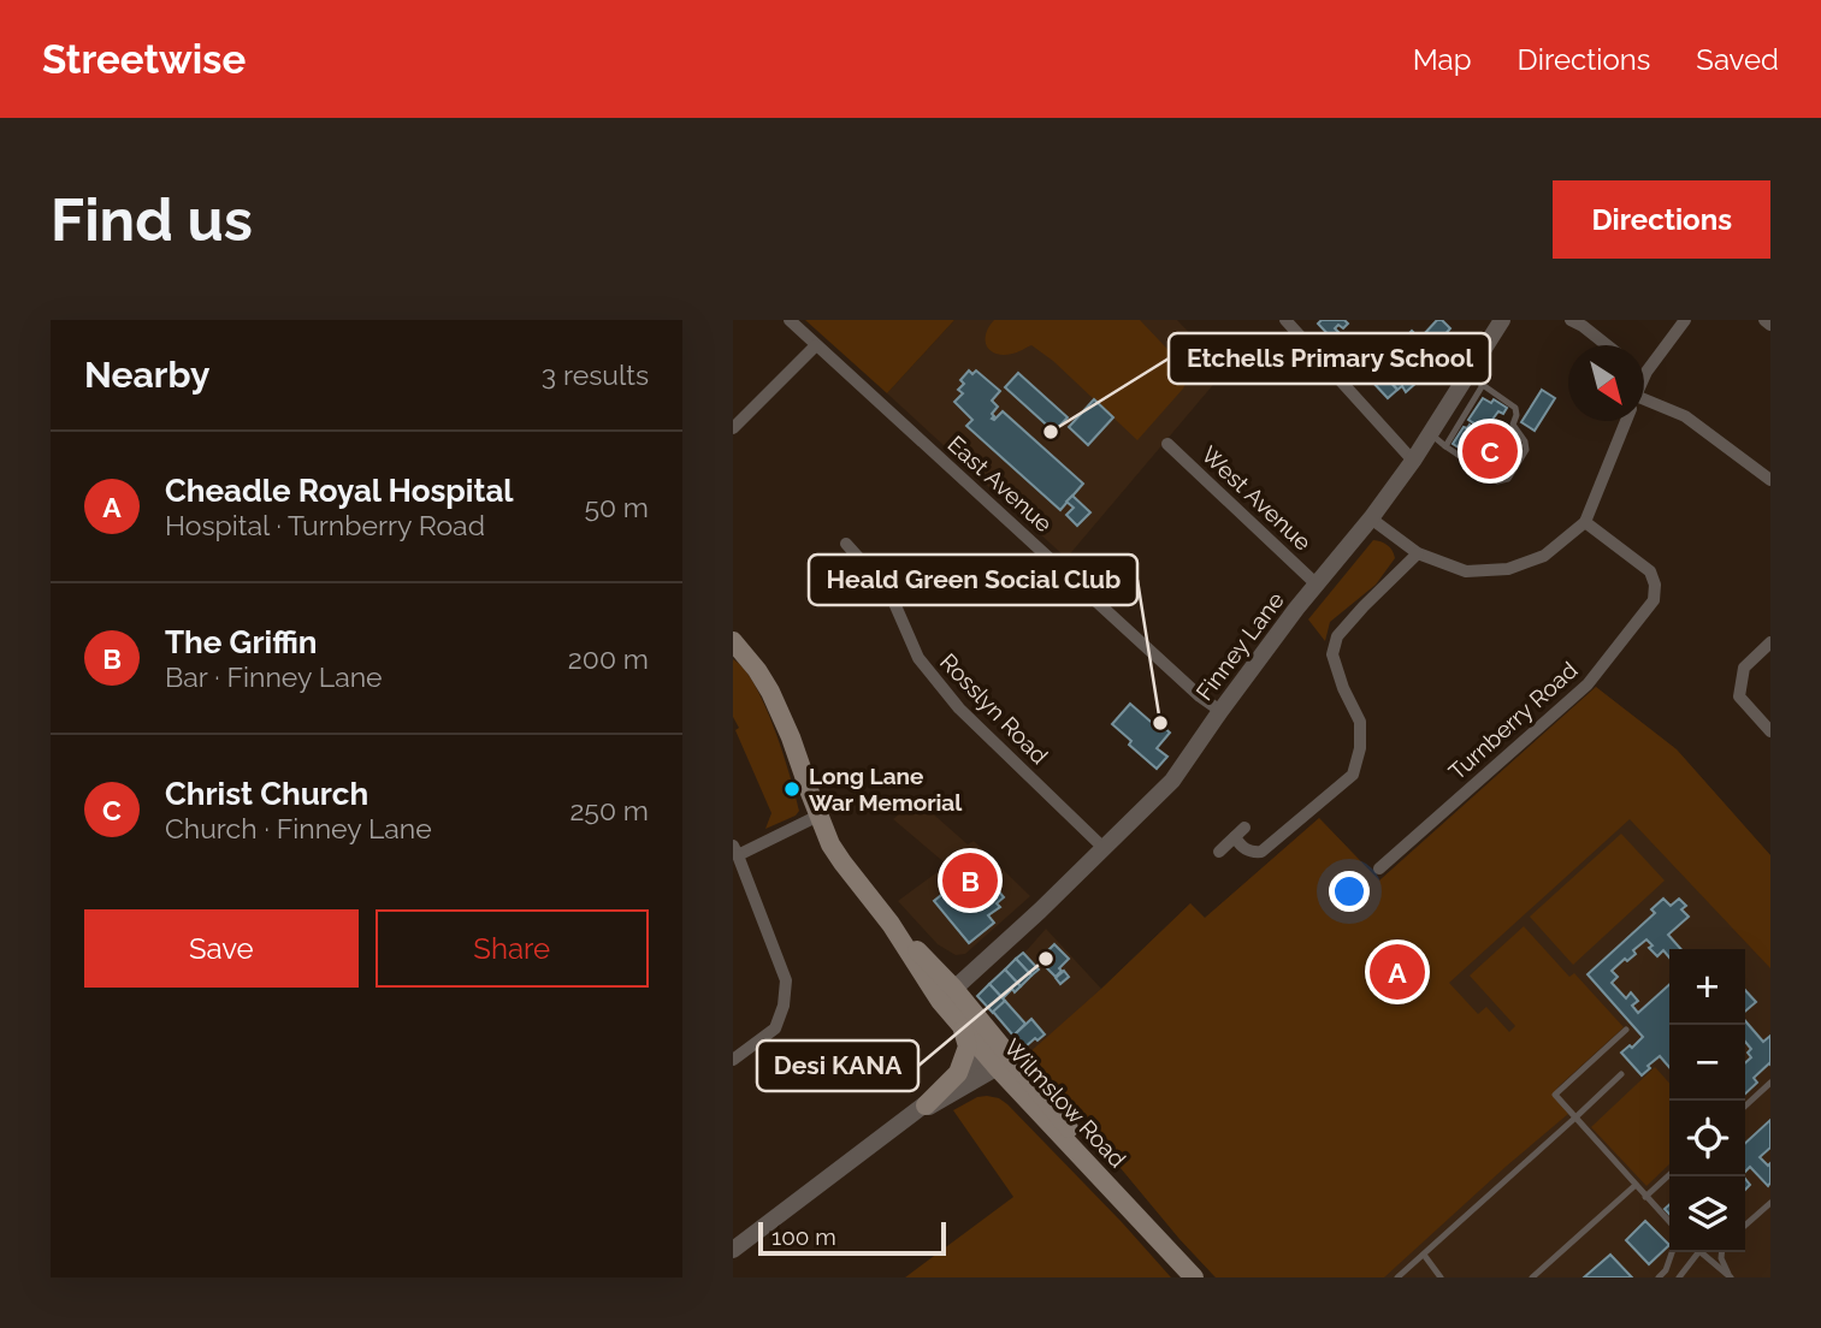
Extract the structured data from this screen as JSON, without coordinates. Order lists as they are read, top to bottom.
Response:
{
  "streets": {
    "main road": ["Wilmslow Road"],
    "street": [
      "East Avenue",
      "West Avenue",
      "Finney Lane",
      "Rosslyn Road",
      "Turnberry Road"
    ]
  },
  "crossings": [
    ["East Avenue", "Finney Lane"],
    ["West Avenue", "Finney Lane"],
    ["Finney Lane", "Rosslyn Road"],
    ["Finney Lane", "Wilmslow Road"]
  ],
  "places": [
    "Etchells Primary School",
    "Heald Green Social Club",
    "Long Lane War Memorial",
    "Desi KANA"
  ],
  "scale_bar": "100 m",
  "north": "bottom right",
  "page": {
    "header": "Streetwise",
    "nav": ["Map", "Directions", "Saved"],
    "buttons": [
      "Directions",
      ["Save", "Share"]
    ],
    "title": "Find us",
    "heading": ["Nearby", "3 results"],
    "pins": ["C", "B", "A"],
    "list": [
      {
        "mark": "A",
        "name": "Cheadle Royal Hospital",
        "note": "Hospital · Turnberry Road",
        "value": "50 m"
      },
      {
        "mark": "B",
        "name": "The Griffin",
        "note": "Bar · Finney Lane",
        "value": "200 m"
      },
      {
        "mark": "C",
        "name": "Christ Church",
        "note": "Church · Finney Lane",
        "value": "250 m"
      }
    ],
    "map_buttons": ["+", "−"],
    "scale": "100 m"
  }
}
